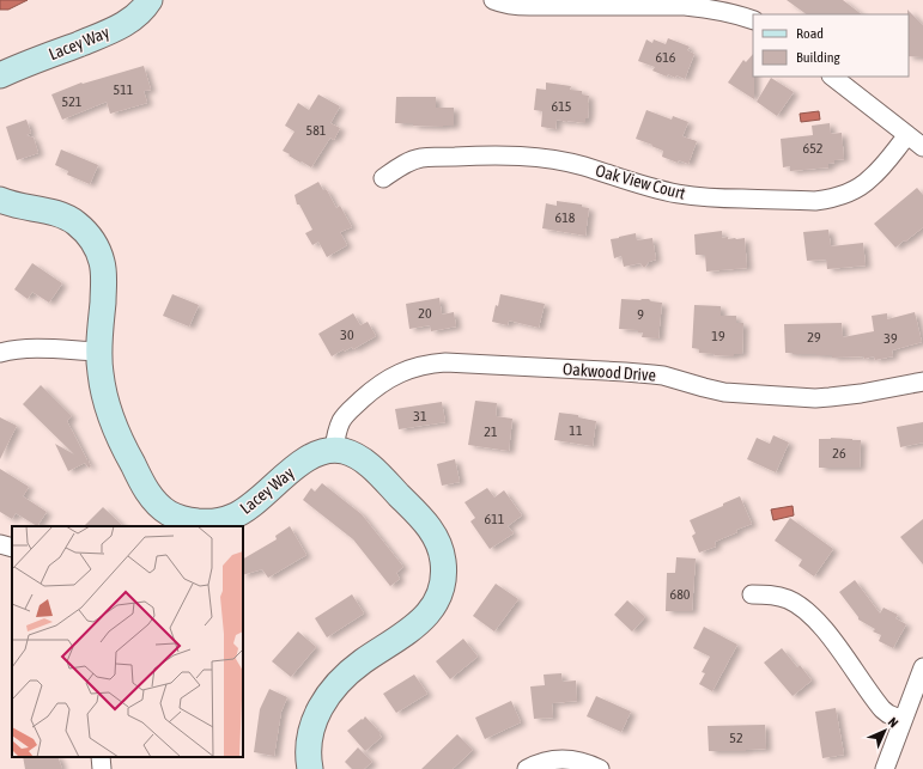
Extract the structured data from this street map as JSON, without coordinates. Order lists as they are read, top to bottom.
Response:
{
  "streets": {
    "street": ["Lacey Way", "Oak View Court", "Oakwood Drive"]
  },
  "crossings": [
    ["Lacey Way", "Oakwood Drive"]
  ],
  "house_numbers": [
    "616",
    "511",
    "521",
    "615",
    "581",
    "652",
    "618",
    "20",
    "9",
    "30",
    "19",
    "29",
    "39",
    "31",
    "11",
    "21",
    "26",
    "611",
    "680",
    "52"
  ],
  "legend": ["Road", "Building"],
  "north": "top right"
}
